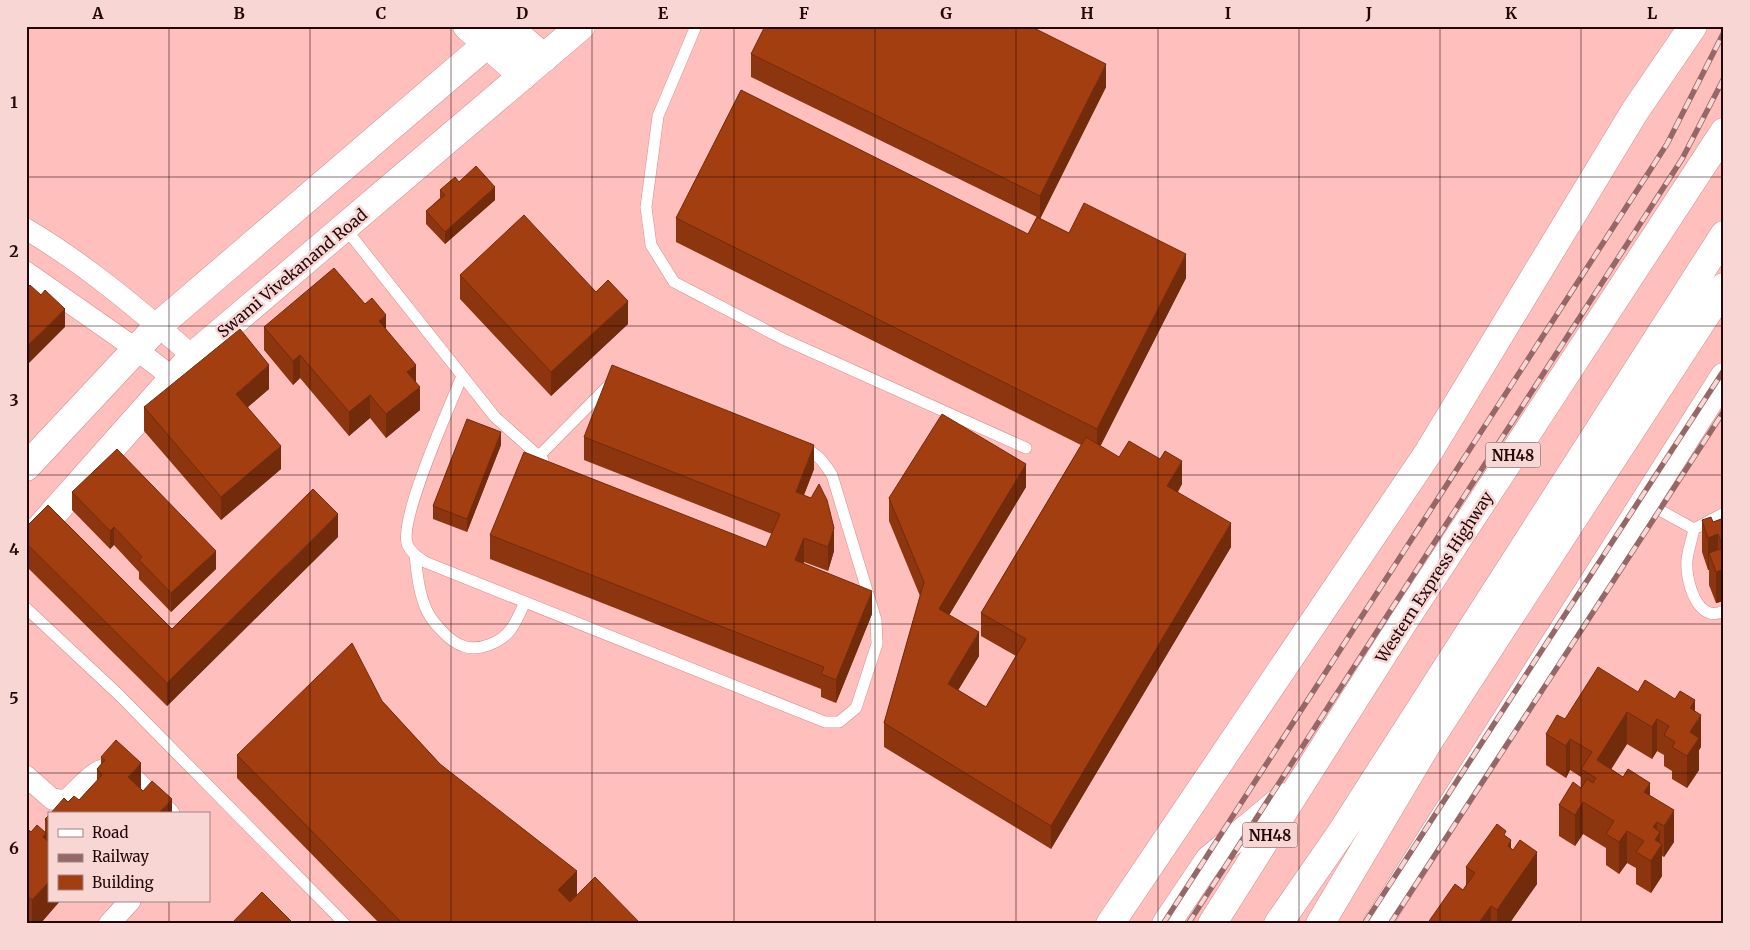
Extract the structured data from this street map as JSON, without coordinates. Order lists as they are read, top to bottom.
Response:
{
  "streets": {
    "main road": ["Swami Vivekanand Road", "NH48", "Western Express Highway"]
  },
  "legend": ["Road", "Railway", "Building"],
  "grid": {
    "columns": [
      "A",
      "B",
      "C",
      "D",
      "E",
      "F",
      "G",
      "H",
      "I",
      "J",
      "K",
      "L"
    ],
    "rows": [
      "1",
      "2",
      "3",
      "4",
      "5",
      "6"
    ]
  }
}
